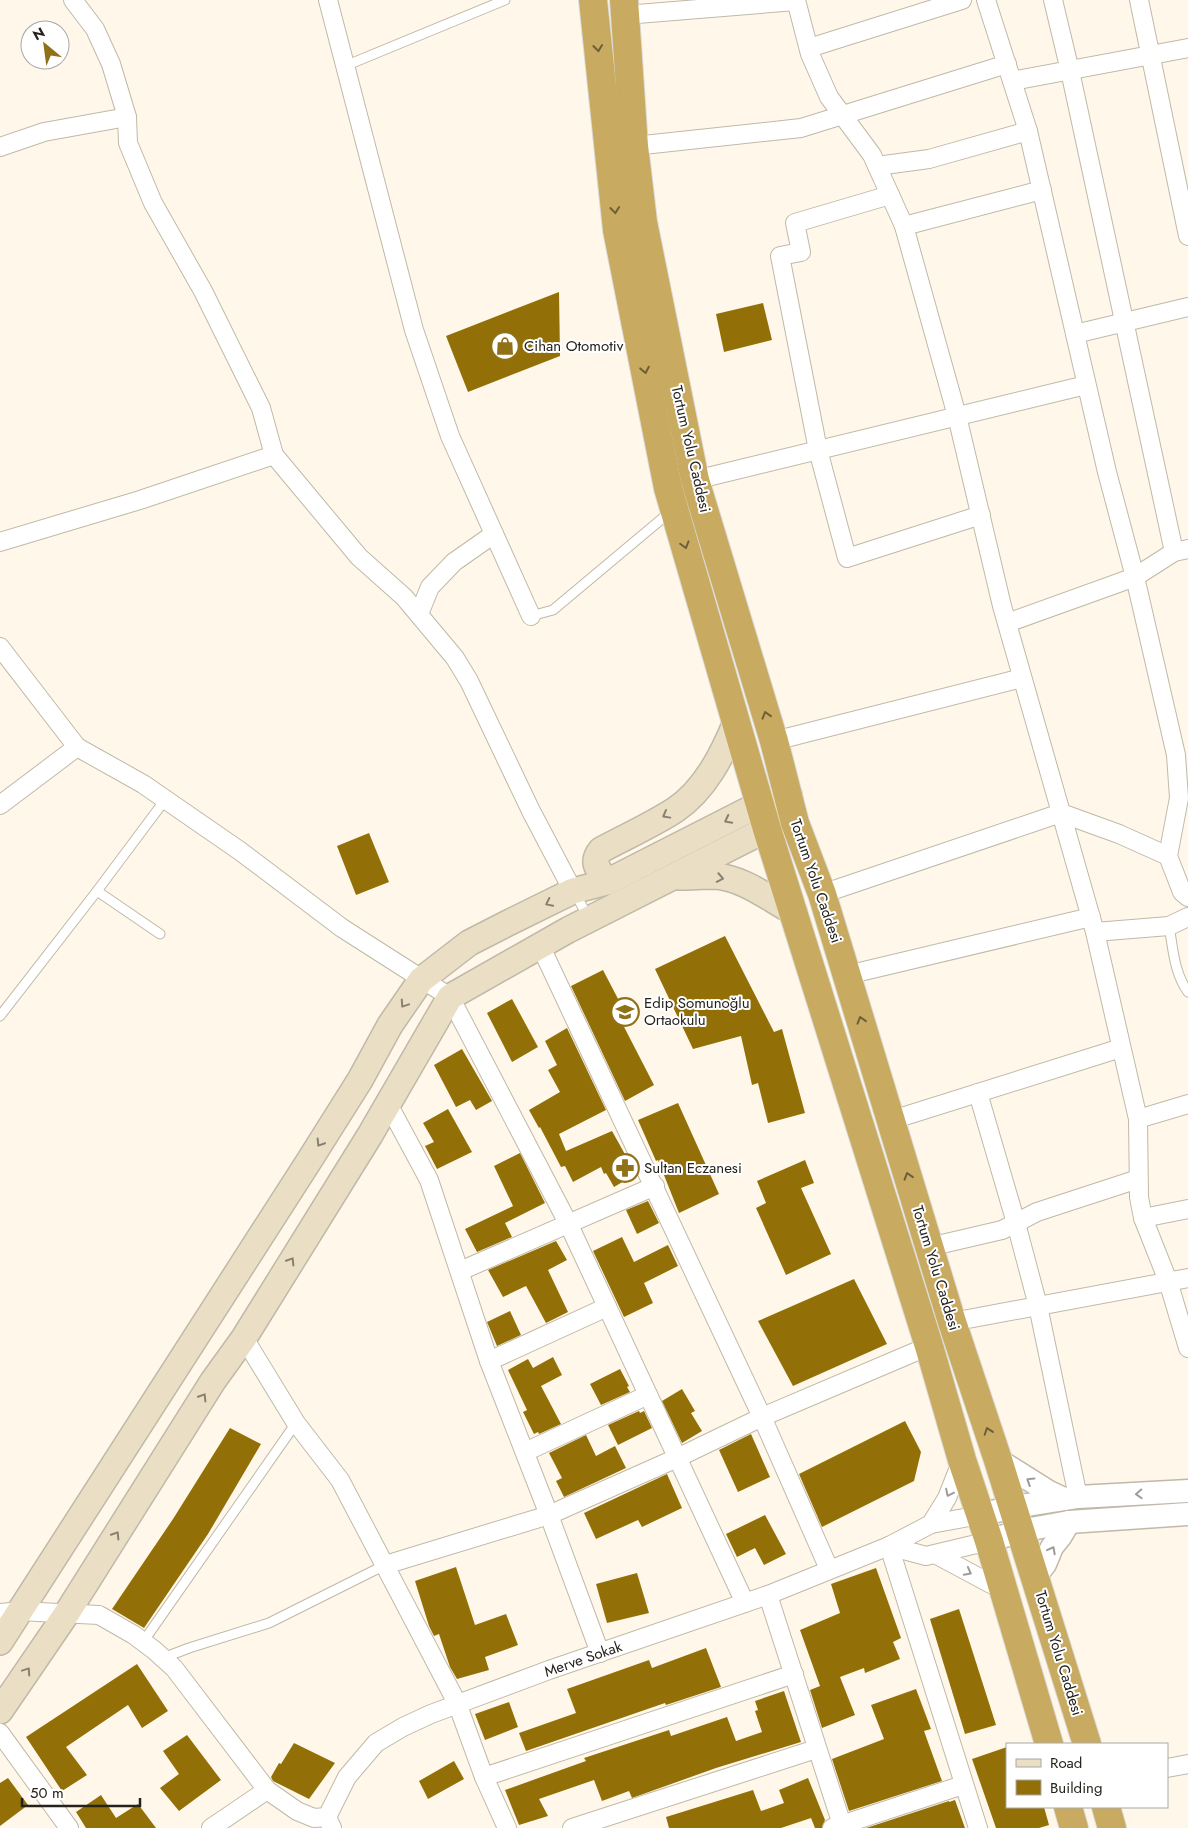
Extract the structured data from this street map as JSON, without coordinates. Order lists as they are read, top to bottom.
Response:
{
  "streets": {
    "highway": ["Tortum Yolu Caddesi"],
    "street": ["Merve Sokak"]
  },
  "places": {
    "shop": ["Cihan Otomotiv"],
    "school or university": ["Edip Somunoğlu Ortaokulu"],
    "pharmacy": ["Sultan Eczanesi"]
  },
  "legend": ["Road", "Building"],
  "scale_bar": "50 m",
  "north": "top left"
}
